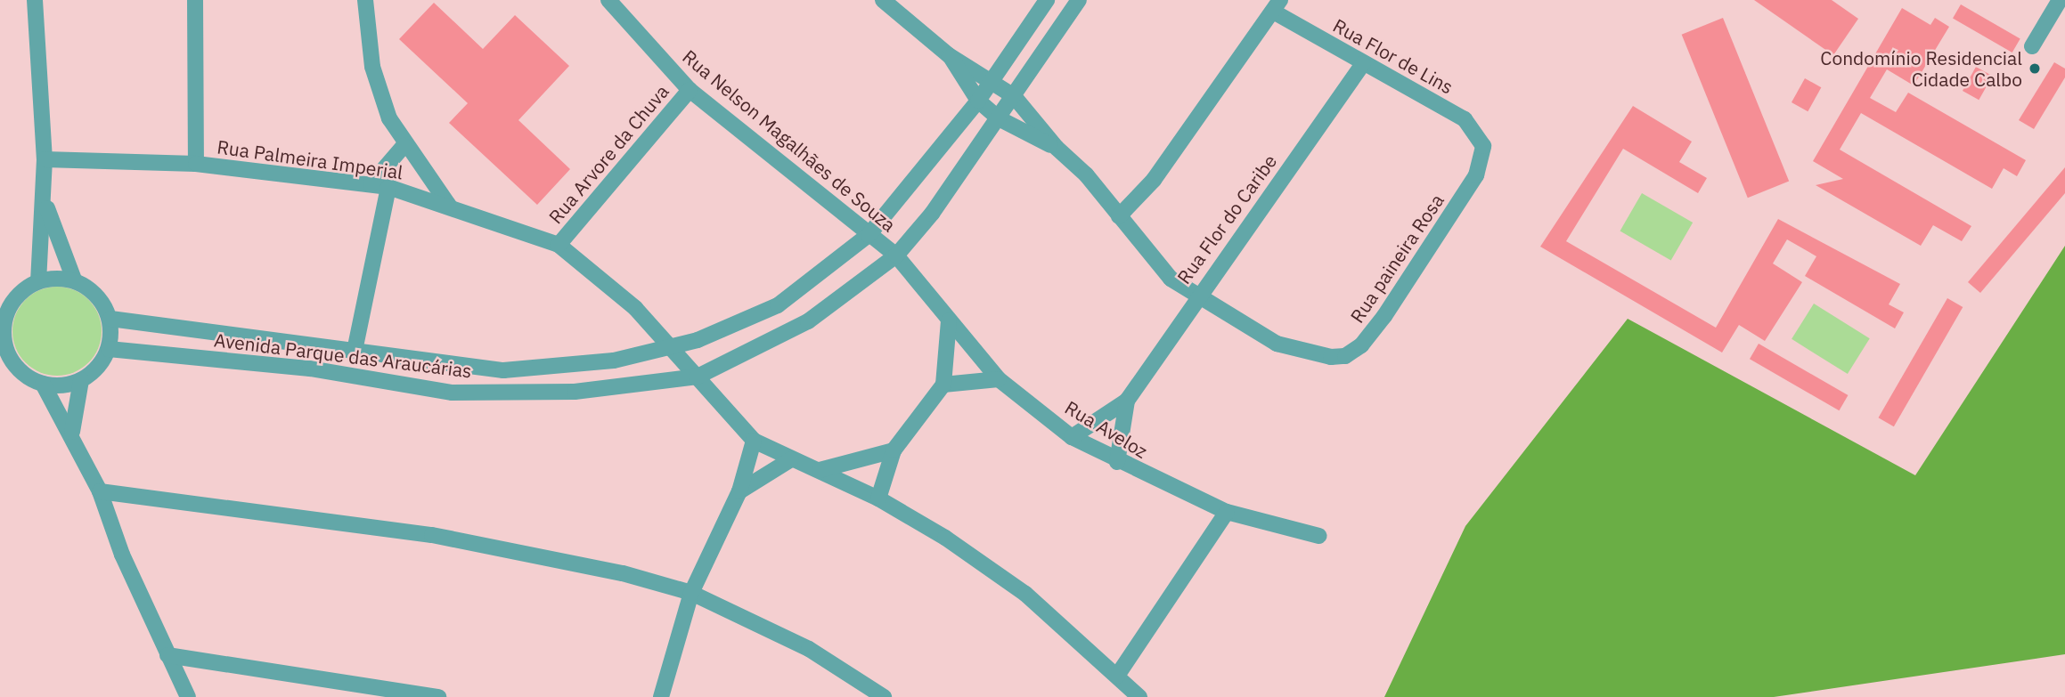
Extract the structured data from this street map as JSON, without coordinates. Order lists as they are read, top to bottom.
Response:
{
  "streets": {
    "street": [
      "Rua Flor de Lins",
      "Rua Nelson Magalhães de Souza",
      "Rua Arvore da Chuva",
      "Rua Palmeira Imperial",
      "Rua Flor do Caribe",
      "Rua paineira Rosa",
      "Avenida Parque das Araucárias",
      "Rua Aveloz"
    ]
  },
  "crossings": [
    ["Rua Flor de Lins", "Rua Flor do Caribe"],
    ["Rua Flor de Lins", "Rua paineira Rosa"],
    ["Rua Nelson Magalhães de Souza", "Rua Arvore da Chuva"],
    ["Rua Nelson Magalhães de Souza", "Avenida Parque das Araucárias"],
    ["Rua Nelson Magalhães de Souza", "Rua Aveloz"],
    ["Rua Arvore da Chuva", "Rua Palmeira Imperial"],
    ["Rua Palmeira Imperial", "Avenida Parque das Araucárias"],
    ["Rua Flor do Caribe", "Rua paineira Rosa"],
    ["Avenida Parque das Araucárias", "Rua Aveloz"]
  ],
  "places": ["Condomínio Residencial Cidade Calbo"]
}
